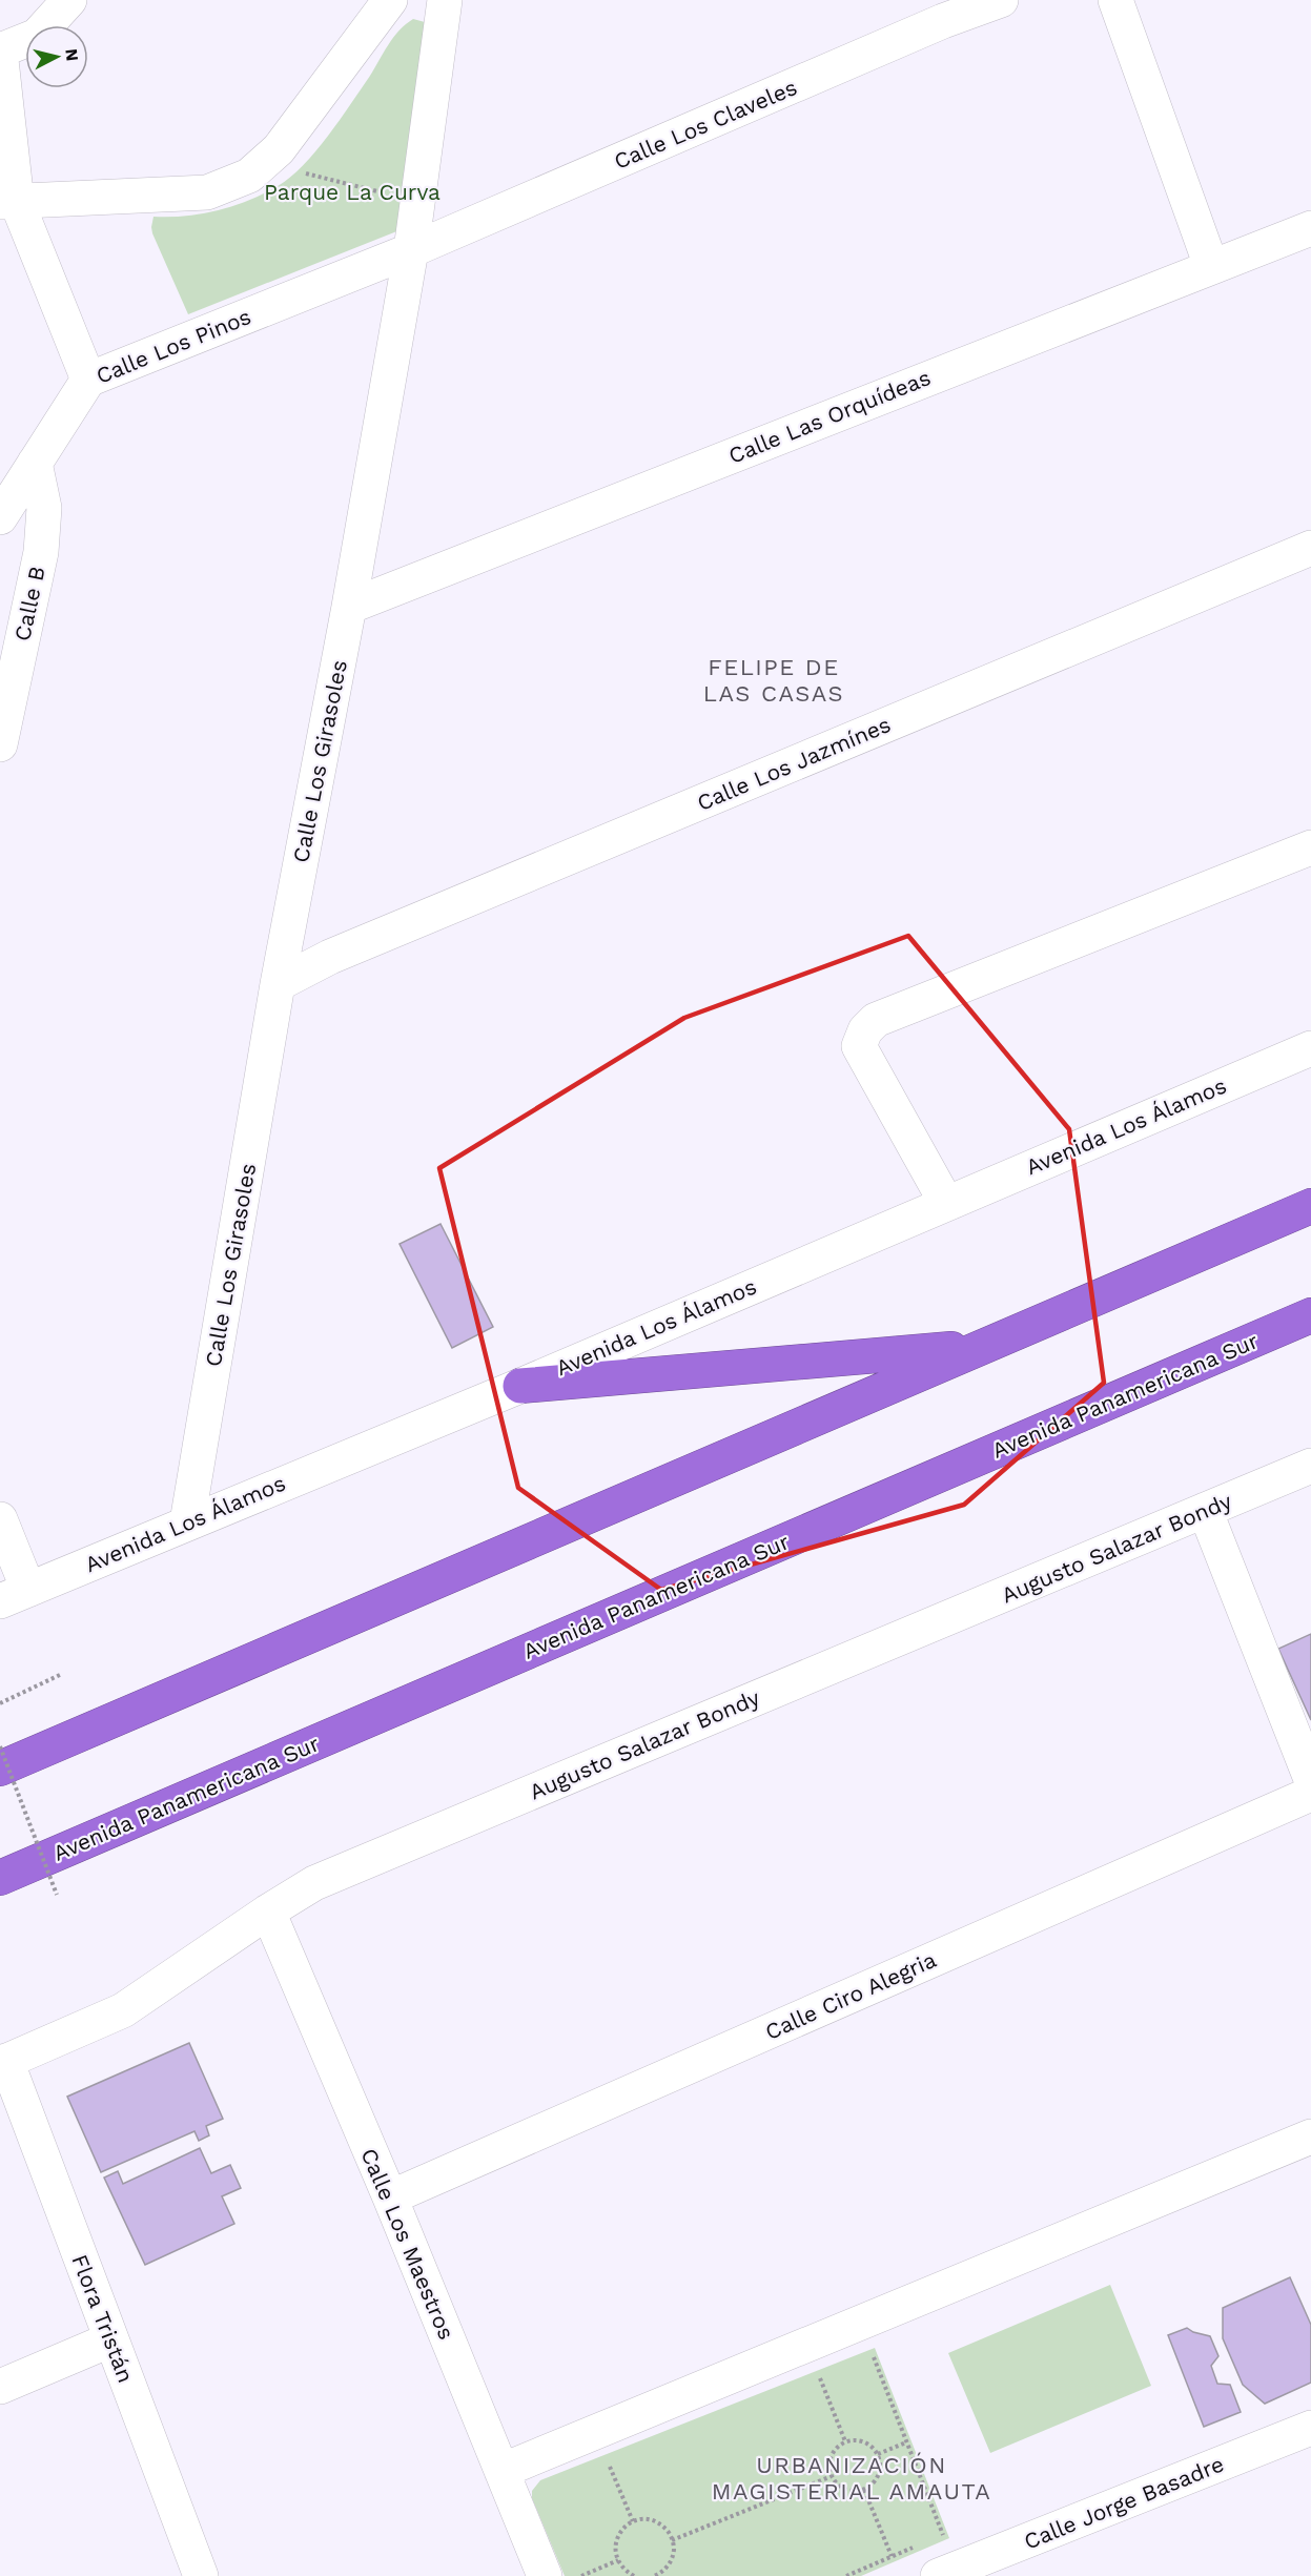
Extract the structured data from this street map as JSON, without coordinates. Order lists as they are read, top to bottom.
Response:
{
  "streets": {
    "highway": ["Avenida Panamericana Sur"],
    "street": [
      "Calle Los Claveles",
      "Calle Los Pinos",
      "Calle Las Orquídeas",
      "Calle B",
      "Calle Los Girasoles",
      "Calle Los Jazmínes",
      "Avenida Los Álamos",
      "Augusto Salazar Bondy",
      "Calle Ciro Alegria",
      "Calle Los Maestros",
      "Flora Tristán",
      "Calle Jorge Basadre"
    ]
  },
  "crossings": [
    ["Calle Los Claveles", "Calle Los Pinos"],
    ["Calle Los Claveles", "Calle Los Girasoles"],
    ["Calle Los Pinos", "Calle B"],
    ["Calle Los Pinos", "Calle Los Girasoles"],
    ["Calle Las Orquídeas", "Calle Los Girasoles"],
    ["Calle Los Girasoles", "Calle Los Jazmínes"],
    ["Calle Los Girasoles", "Avenida Los Álamos"],
    ["Augusto Salazar Bondy", "Calle Los Maestros"],
    ["Augusto Salazar Bondy", "Flora Tristán"],
    ["Calle Ciro Alegria", "Calle Los Maestros"]
  ],
  "districts": ["FELIPE DE LAS CASAS", "URBANIZACIÓN MAGISTERIAL AMAUTA"],
  "parks": ["Parque La Curva"],
  "north": "right"
}
